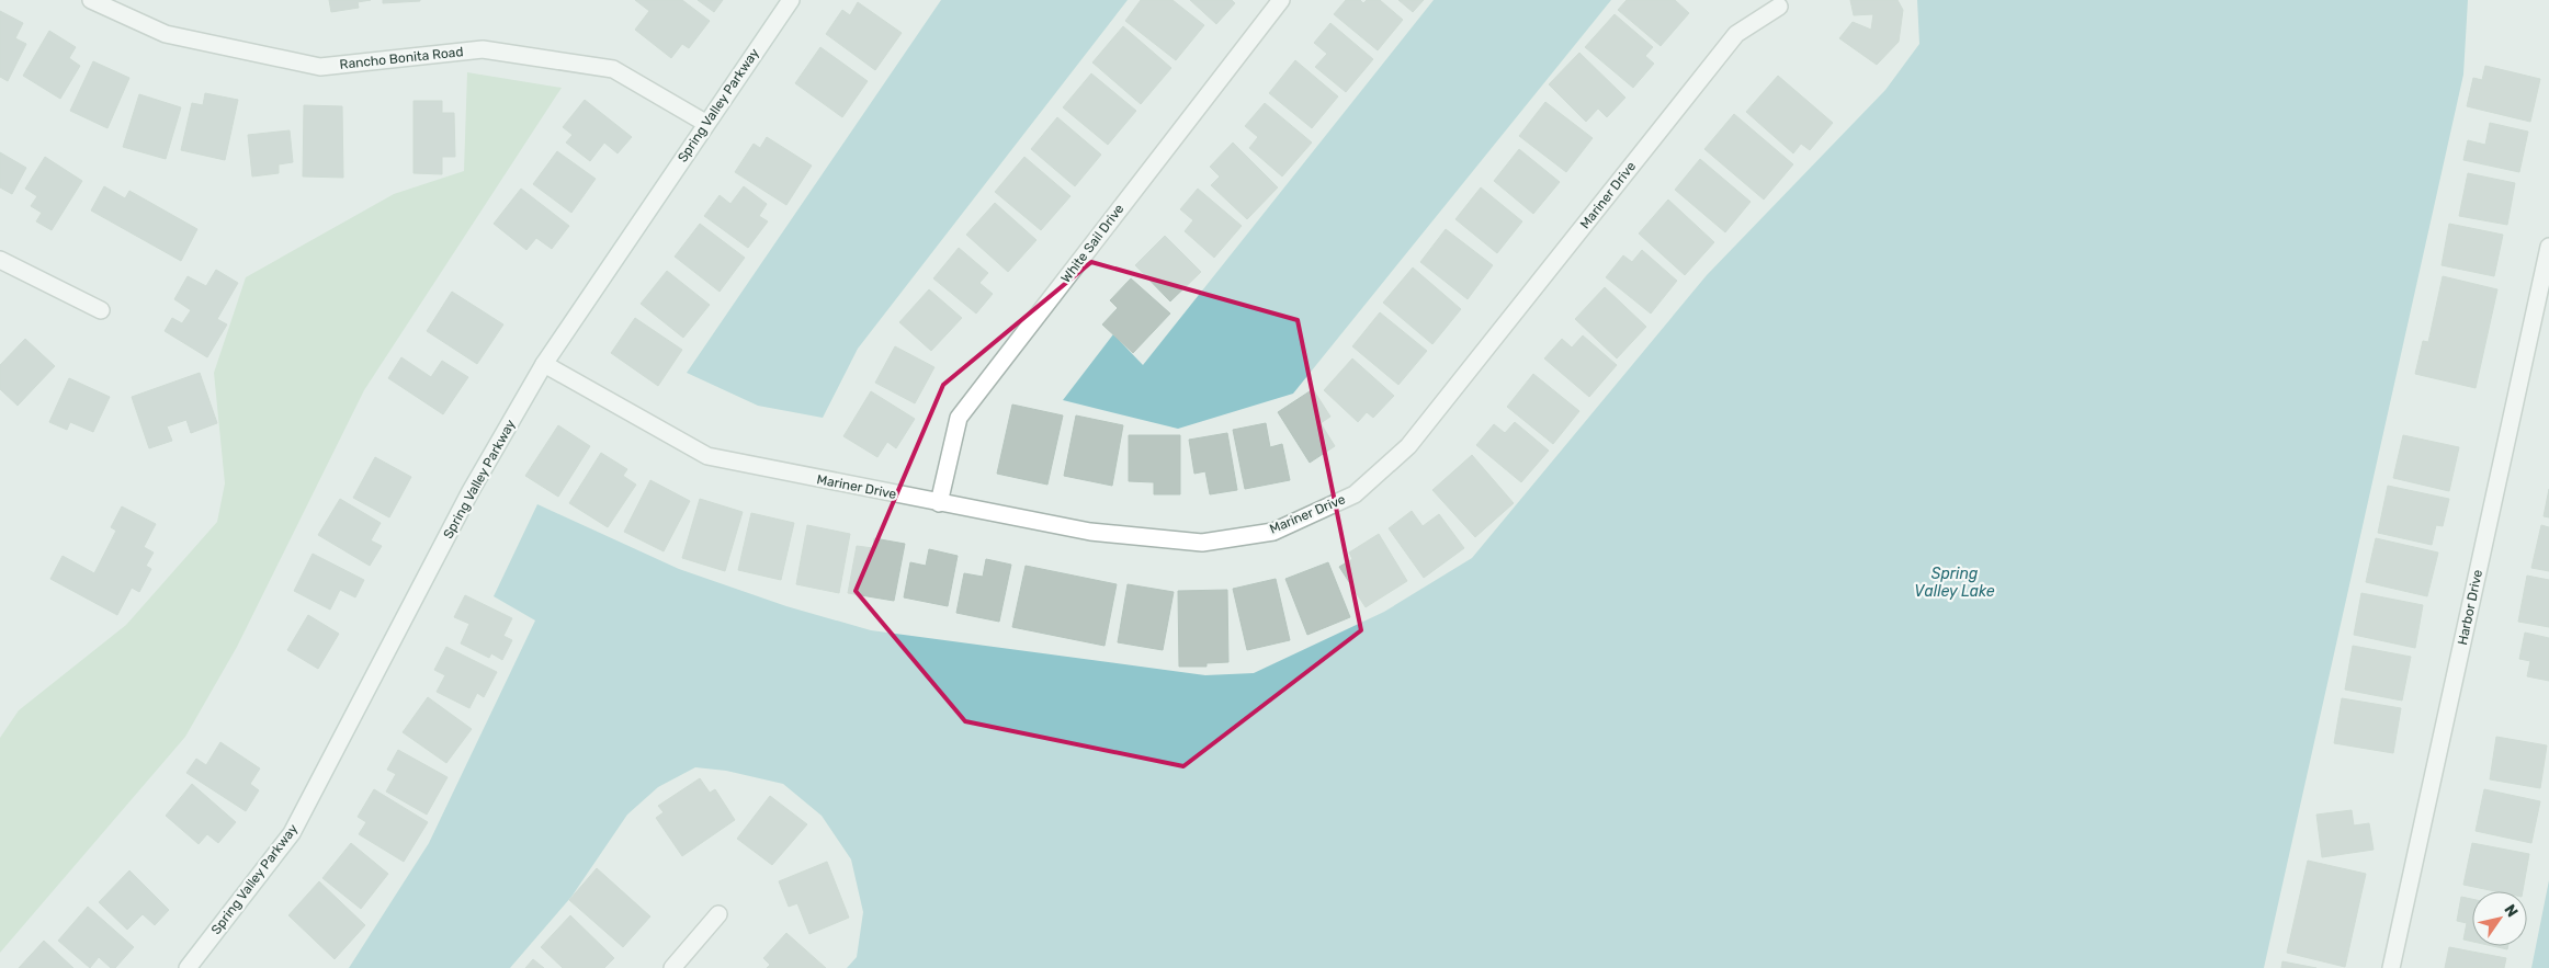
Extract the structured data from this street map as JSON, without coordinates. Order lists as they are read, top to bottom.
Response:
{
  "streets": {
    "street": [
      "Rancho Bonita Road",
      "Spring Valley Parkway",
      "Mariner Drive",
      "White Sail Drive",
      "Harbor Drive"
    ]
  },
  "crossings": [
    ["Rancho Bonita Road", "Spring Valley Parkway"],
    ["Spring Valley Parkway", "Mariner Drive"],
    ["Mariner Drive", "White Sail Drive"]
  ],
  "water": ["Spring Valley Lake"],
  "north": "top right"
}
